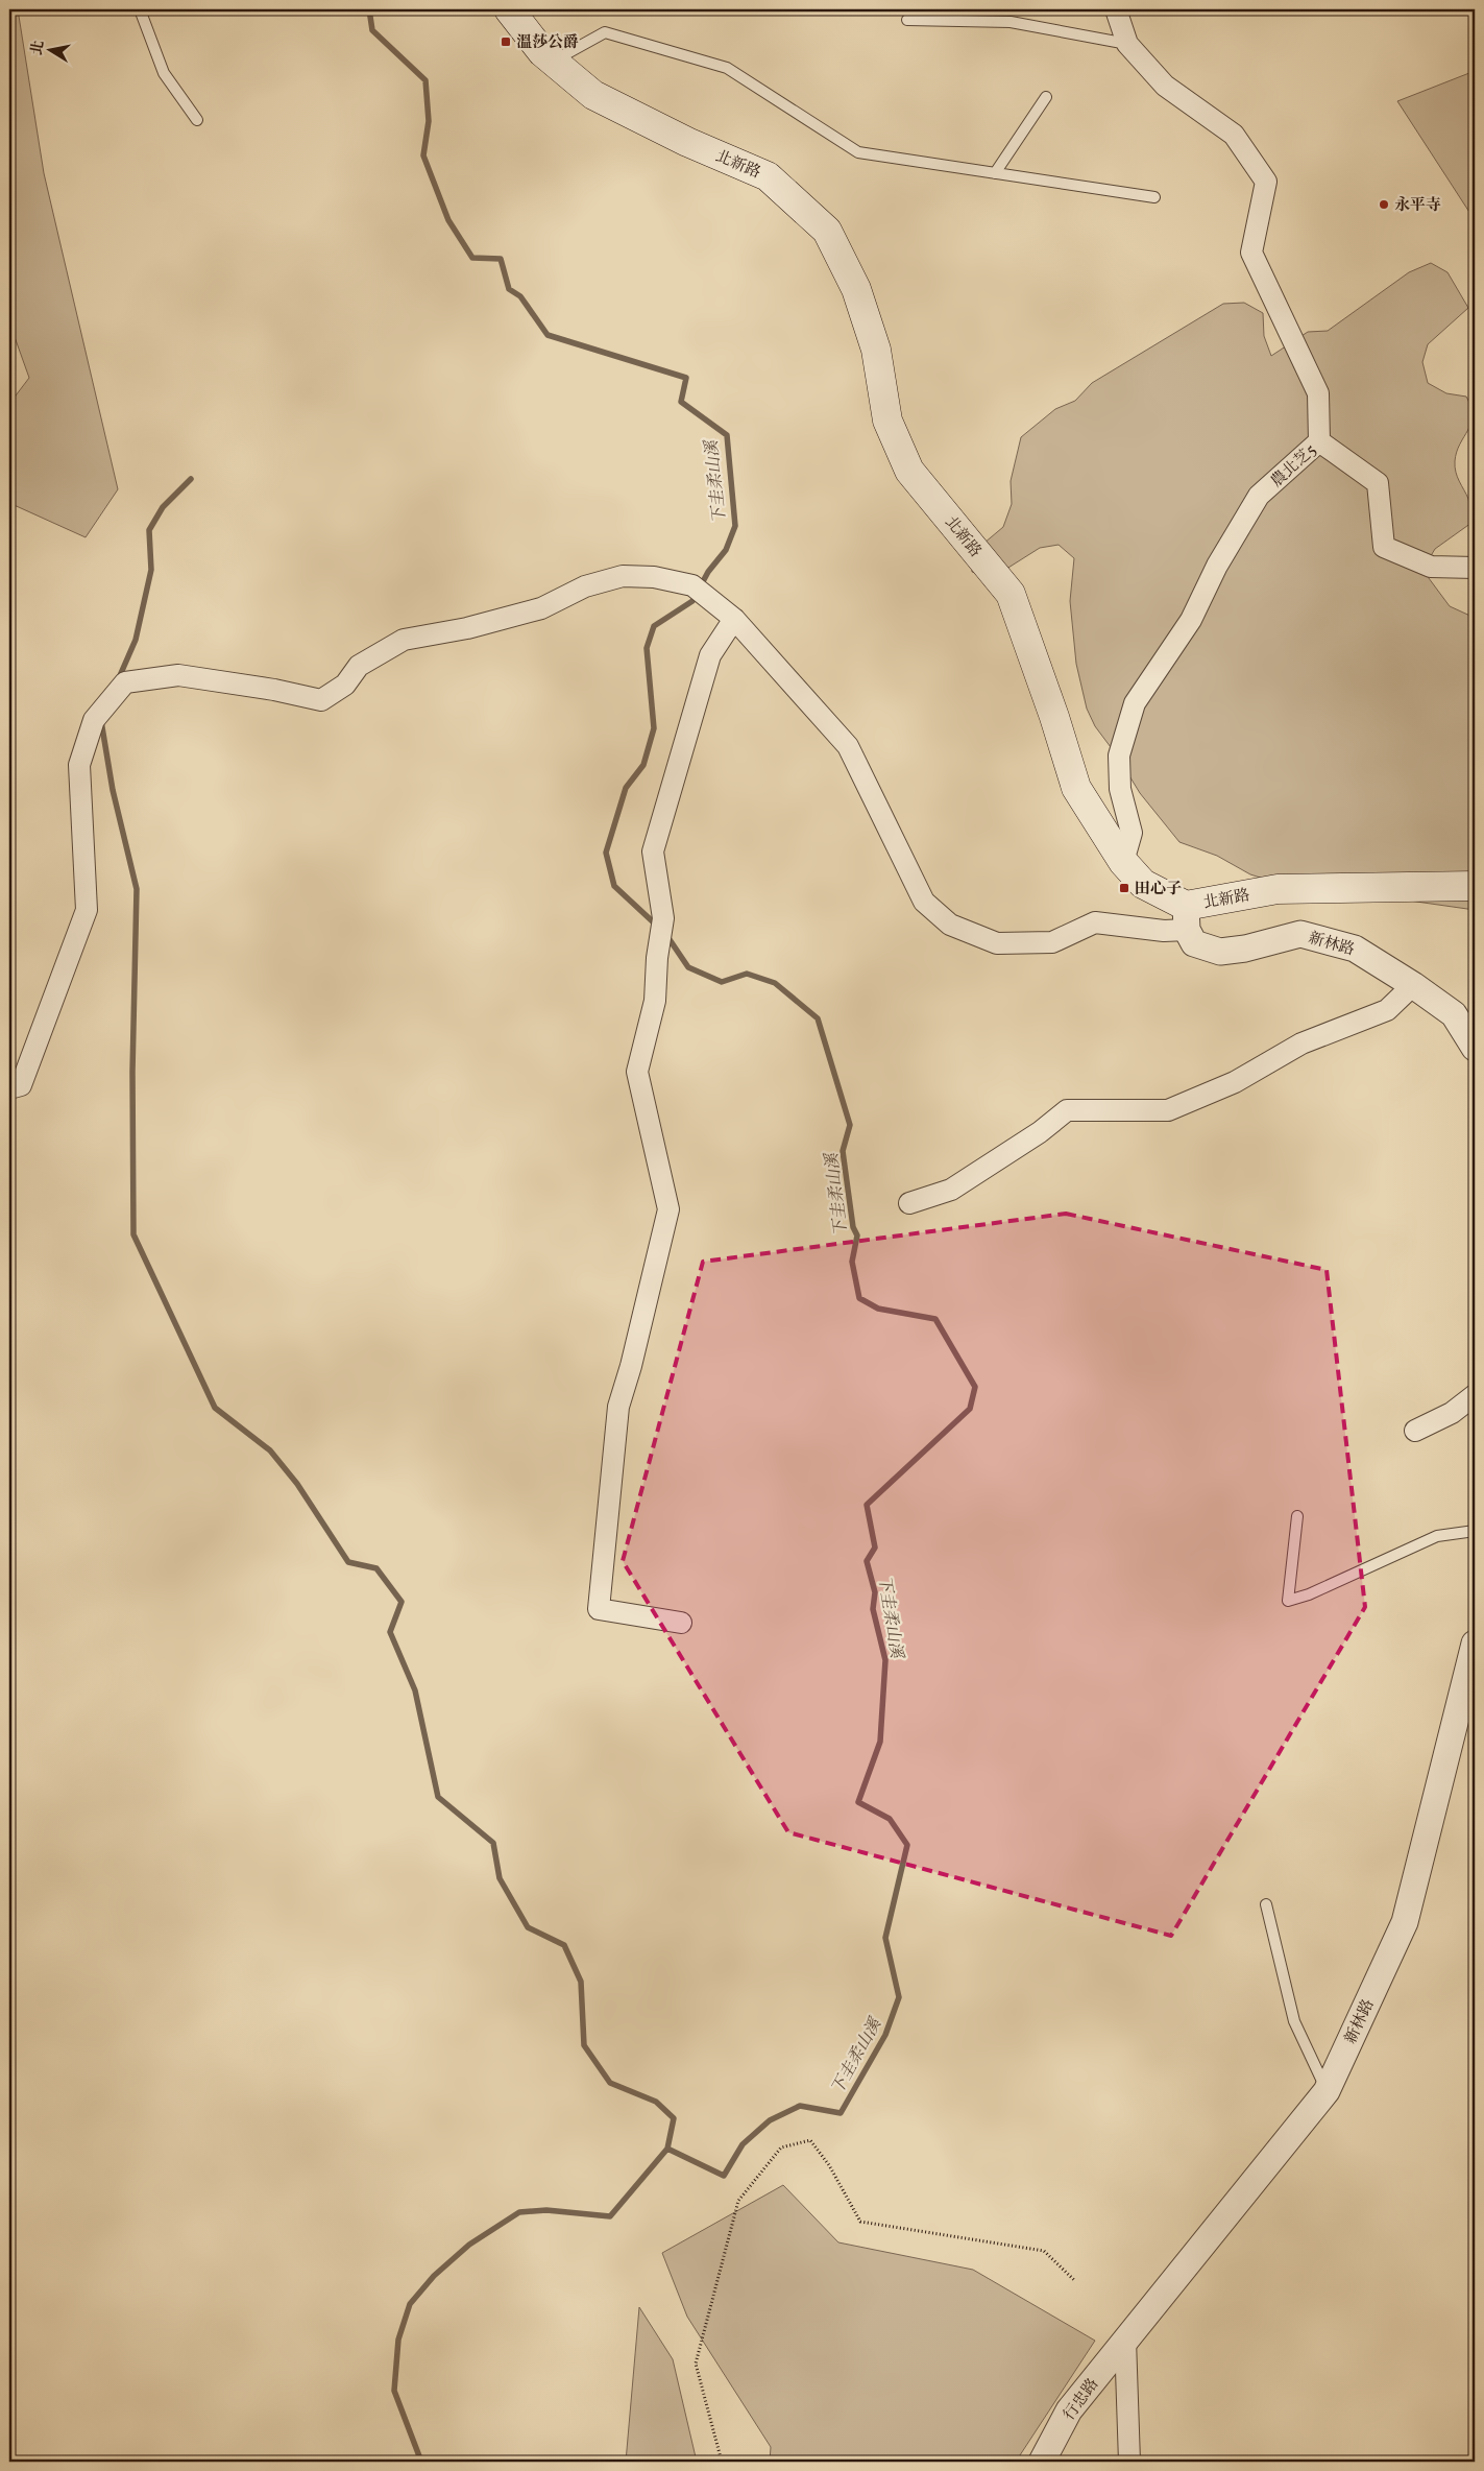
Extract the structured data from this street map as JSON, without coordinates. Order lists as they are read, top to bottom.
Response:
{
  "streets": {
    "main road": ["北新路"],
    "street": ["農北芝5", "新林路", "行忠路"]
  },
  "crossings": [
    ["北新路", "農北芝5"],
    ["北新路", "新林路"],
    ["新林路", "行忠路"]
  ],
  "water": ["下圭柔山溪"],
  "places": {
    "transit": ["溫莎公爵", "田心子"],
    "other": ["永平寺"]
  },
  "north": "left"
}
